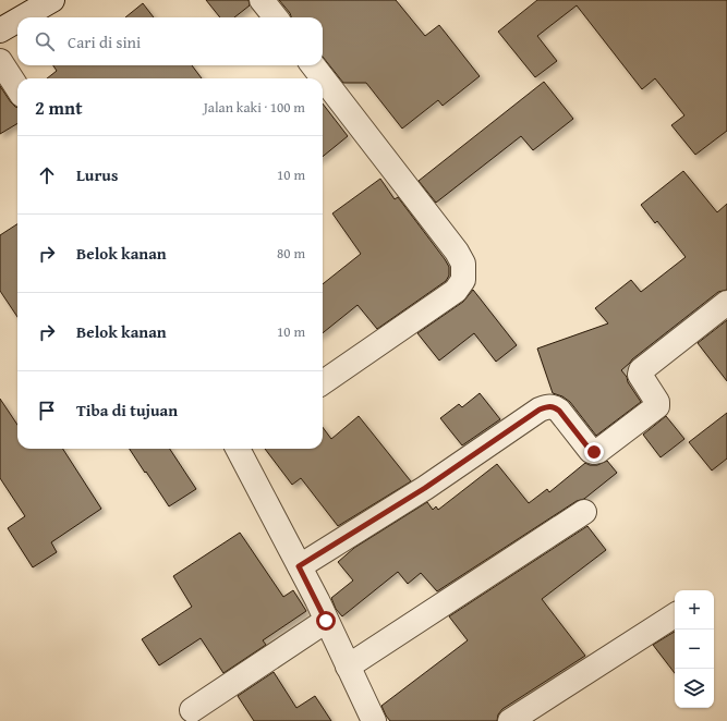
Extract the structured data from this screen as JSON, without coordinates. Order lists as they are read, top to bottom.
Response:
{
  "page": {
    "search": "Cari di sini",
    "heading": ["2 mnt", "Jalan kaki · 100 m"],
    "list": [
      ["Lurus", "10 m"],
      ["Belok kanan", "80 m"],
      ["Belok kanan", "10 m"],
      "Tiba di tujuan"
    ],
    "map_buttons": ["+", "−"]
  }
}
